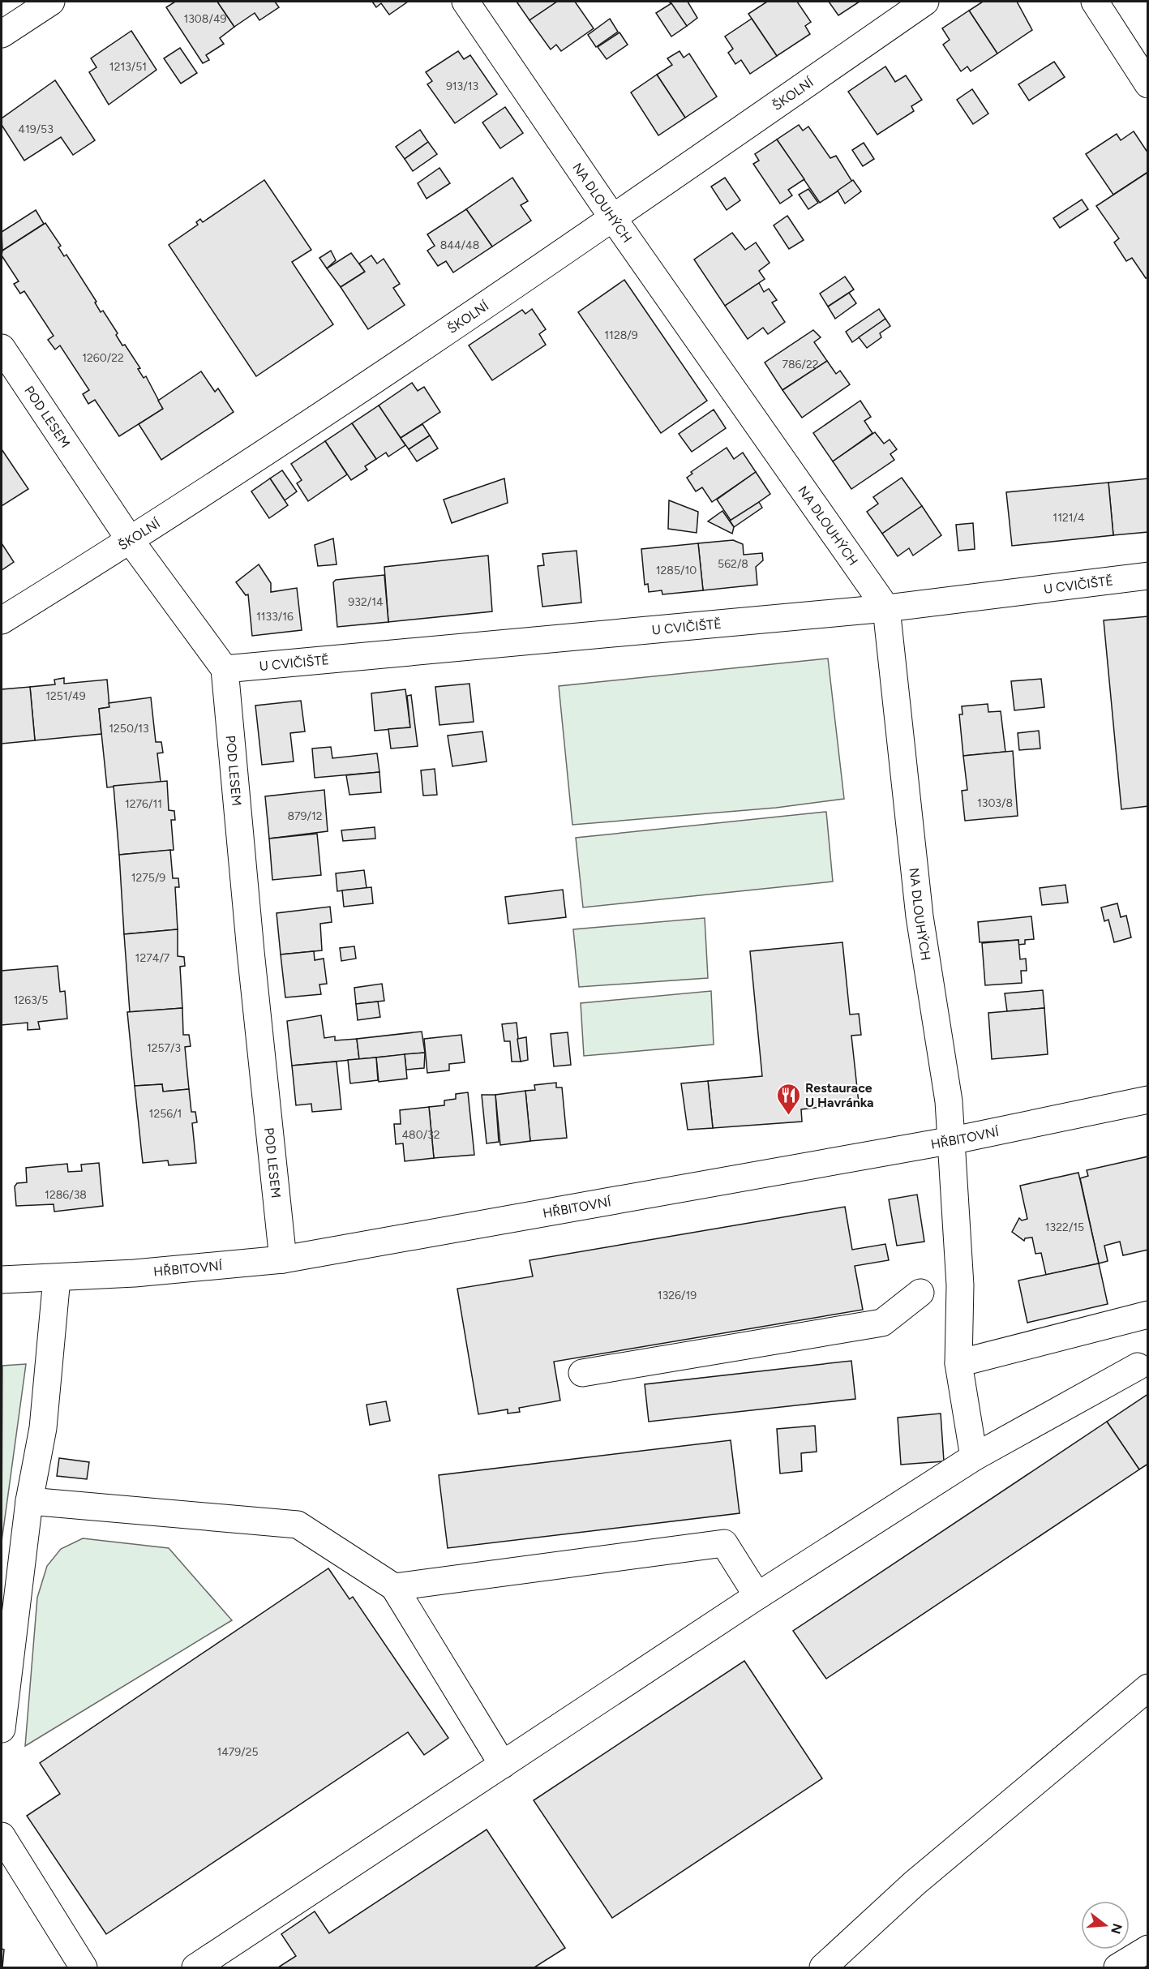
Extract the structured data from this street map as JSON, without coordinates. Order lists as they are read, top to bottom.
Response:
{
  "streets": {
    "street": [
      "ŠKOLNÍ",
      "NA DLOUHÝCH",
      "POD LESEM",
      "U CVIČIŠTĚ",
      "HŘBITOVNÍ"
    ]
  },
  "crossings": [
    ["ŠKOLNÍ", "NA DLOUHÝCH"],
    ["ŠKOLNÍ", "POD LESEM"],
    ["NA DLOUHÝCH", "U CVIČIŠTĚ"],
    ["NA DLOUHÝCH", "HŘBITOVNÍ"],
    ["POD LESEM", "U CVIČIŠTĚ"],
    ["POD LESEM", "HŘBITOVNÍ"]
  ],
  "places": {
    "restaurant": ["Restaurace U Havránka"]
  },
  "house_numbers": [
    "1308/49",
    "1213/51",
    "913/13",
    "419/53",
    "844/48",
    "1128/9",
    "1260/22",
    "786/22",
    "1121/4",
    "562/8",
    "1285/10",
    "932/14",
    "1133/16",
    "1251/49",
    "1250/13",
    "1303/8",
    "1276/11",
    "879/12",
    "1275/9",
    "1274/7",
    "1263/5",
    "1257/3",
    "1256/1",
    "480/32",
    "1286/38",
    "1322/15",
    "1326/19",
    "1479/25"
  ],
  "north": "right"
}
